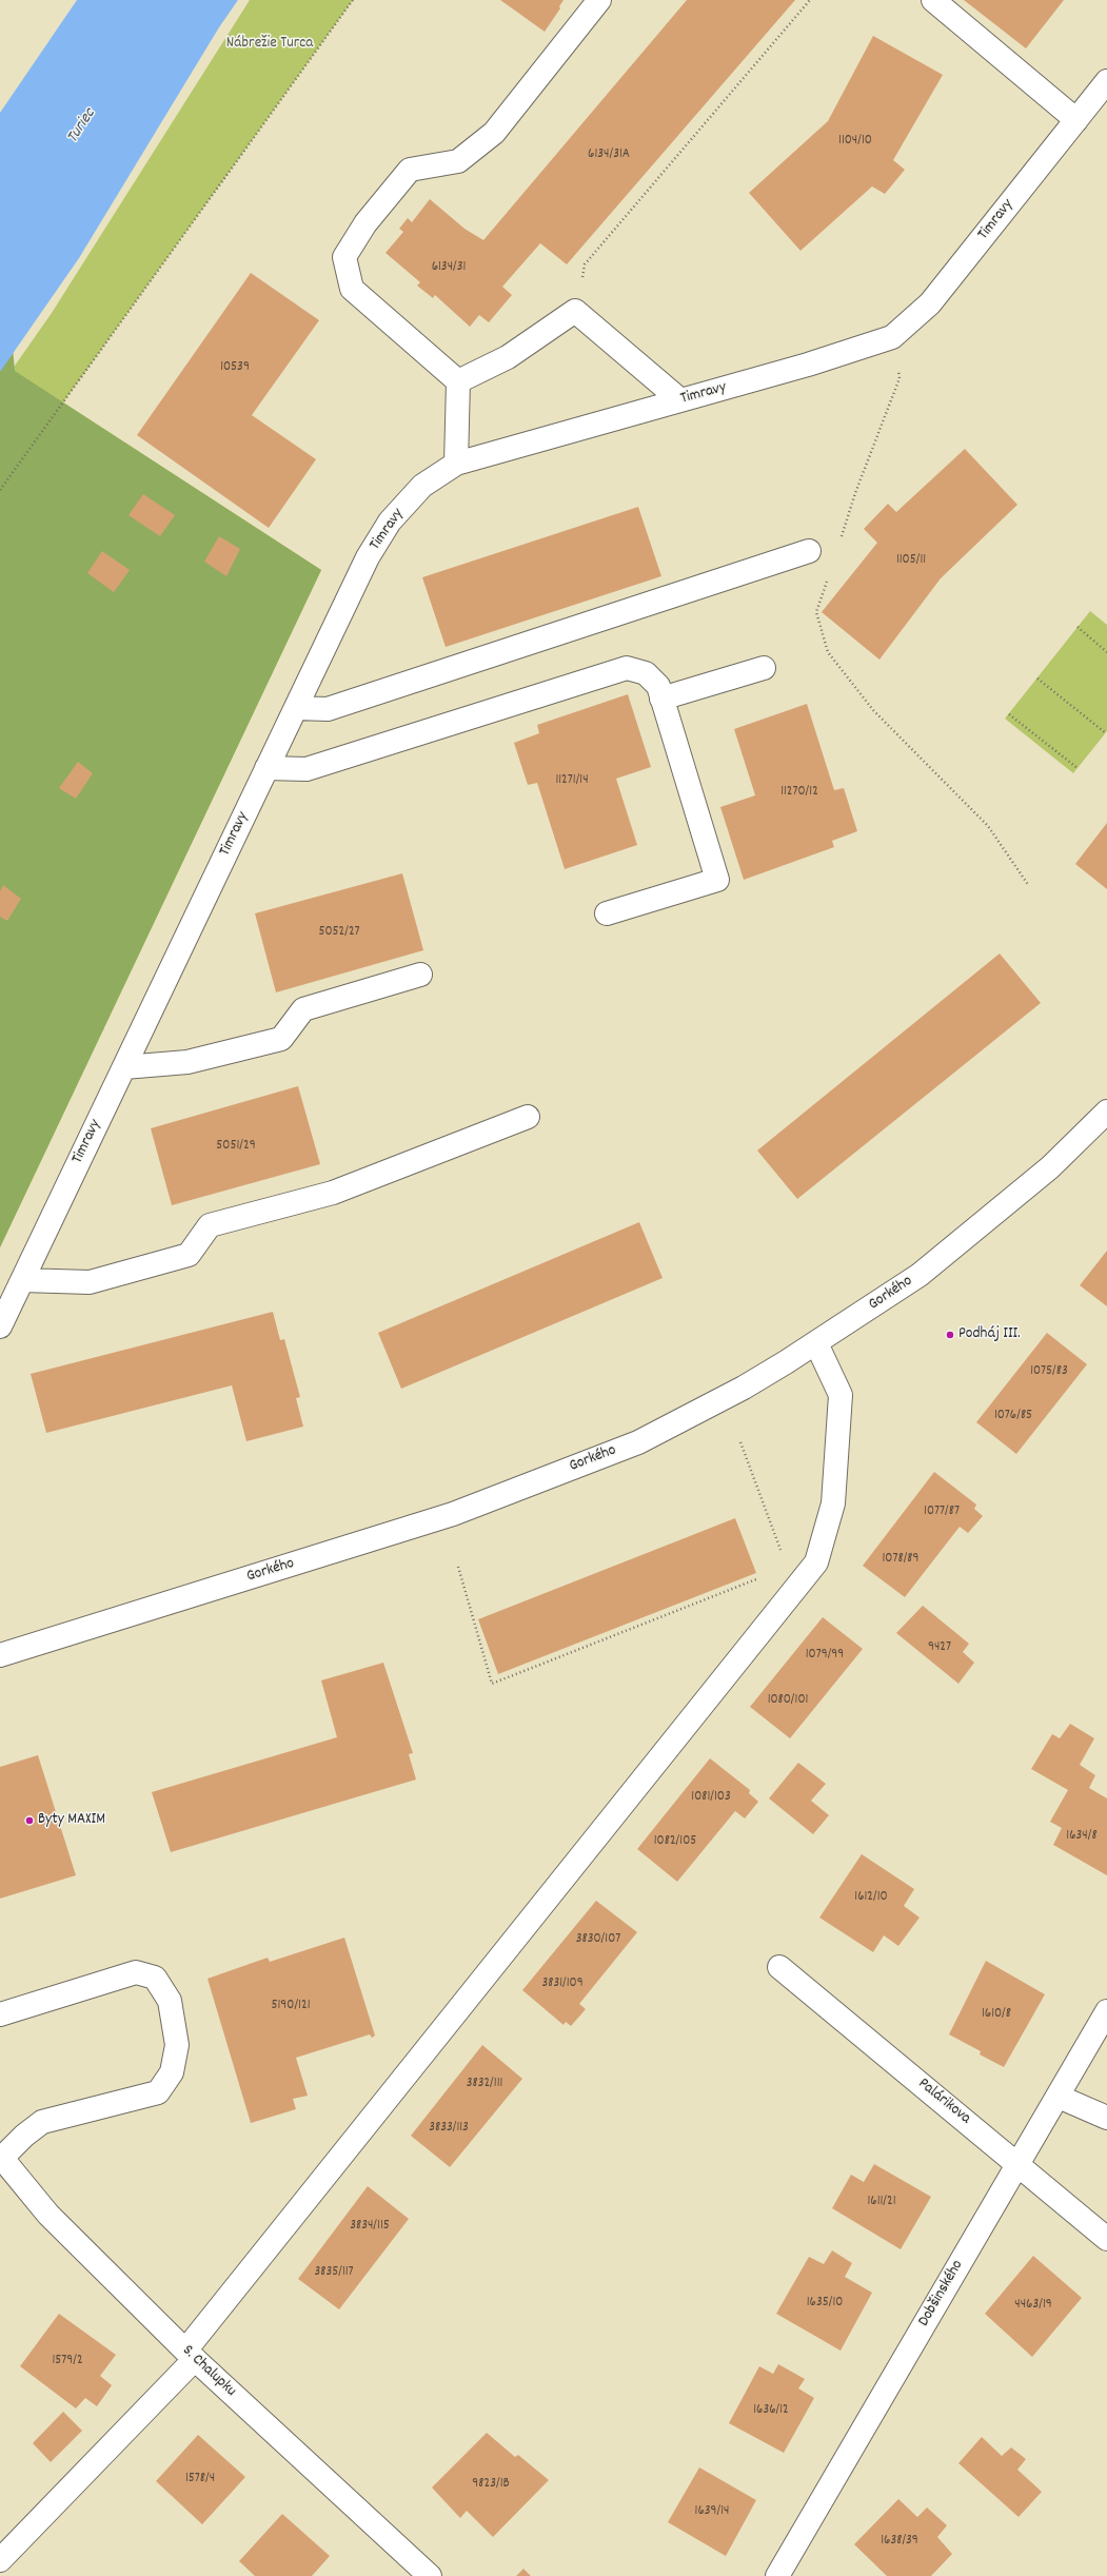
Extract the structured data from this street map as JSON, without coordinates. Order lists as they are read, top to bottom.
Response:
{
  "streets": {
    "street": [
      "Timravy",
      "Gorkého",
      "Palárikova",
      "Dobšinského",
      "S. Chalupku"
    ]
  },
  "crossings": [
    ["Palárikova", "Dobšinského"]
  ],
  "water": ["Turiec"],
  "parks": ["Nábrežie Turca"],
  "places": ["Podháj III.", "Byty MAXIM"],
  "house_numbers": [
    "1104/10",
    "6134/31A",
    "6134/31",
    "10539",
    "1105/11",
    "11271/14",
    "11270/12",
    "5052/27",
    "5051/29",
    "1075/83",
    "1076/85",
    "1077/87",
    "1078/89",
    "9427",
    "1079/99",
    "1080/101",
    "1081/103",
    "1634/8",
    "1082/105",
    "1612/10",
    "3830/107",
    "3831/109",
    "5190/121",
    "1610/8",
    "3832/111",
    "3833/113",
    "1611/21",
    "3834/115",
    "3835/117",
    "1635/10",
    "4463/19",
    "1579/2",
    "1636/12",
    "1578/4",
    "9823/1B",
    "1639/14",
    "1638/39"
  ]
}
